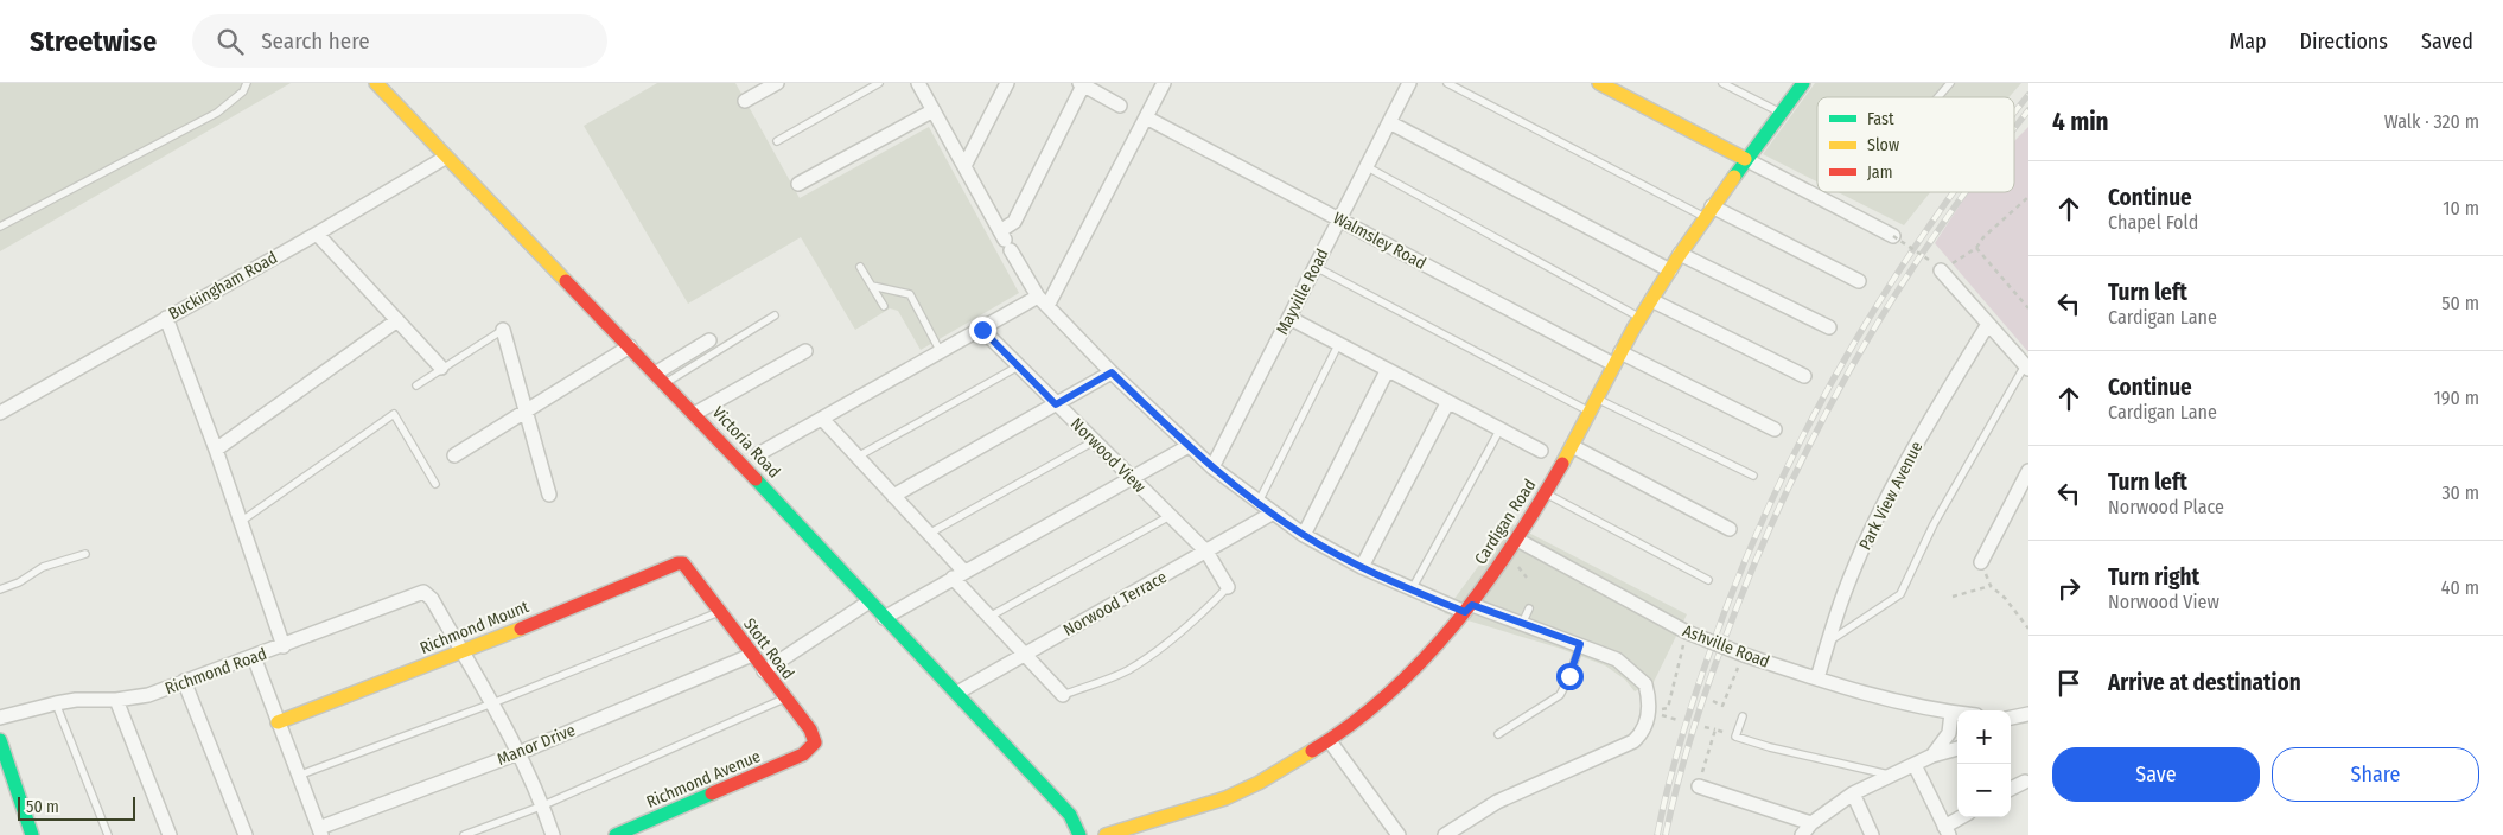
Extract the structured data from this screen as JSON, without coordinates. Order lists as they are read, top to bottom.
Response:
{
  "streets": {
    "main road": [
      "Victoria Road",
      "Cardigan Road",
      "Richmond Mount",
      "Stott Road",
      "Richmond Avenue"
    ],
    "street": [
      "Walmsley Road",
      "Buckingham Road",
      "Mayville Road",
      "Norwood View",
      "Park View Avenue",
      "Norwood Terrace",
      "Ashville Road",
      "Richmond Road",
      "Manor Drive"
    ]
  },
  "crossings": [
    ["Walmsley Road", "Mayville Road"],
    ["Walmsley Road", "Cardigan Road"],
    ["Buckingham Road", "Victoria Road"],
    ["Victoria Road", "Norwood Terrace"],
    ["Norwood View", "Norwood Terrace"],
    ["Park View Avenue", "Ashville Road"],
    ["Cardigan Road", "Ashville Road"],
    ["Richmond Mount", "Stott Road"],
    ["Richmond Mount", "Richmond Road"],
    ["Stott Road", "Manor Drive"],
    ["Stott Road", "Richmond Avenue"]
  ],
  "legend": ["Fast", "Slow", "Jam"],
  "scale_bar": "50 m",
  "page": {
    "header": "Streetwise",
    "search": "Search here",
    "nav": ["Map", "Directions", "Saved"],
    "heading": ["4 min", "Walk · 320 m"],
    "list": [
      ["Continue", "Chapel Fold", "10 m"],
      ["Turn left", "Cardigan Lane", "50 m"],
      ["Continue", "Cardigan Lane", "190 m"],
      ["Turn left", "Norwood Place", "30 m"],
      ["Turn right", "Norwood View", "40 m"],
      "Arrive at destination"
    ],
    "map_buttons": ["+", "−"],
    "buttons": ["Save", "Share"],
    "scale": "50 m"
  }
}
